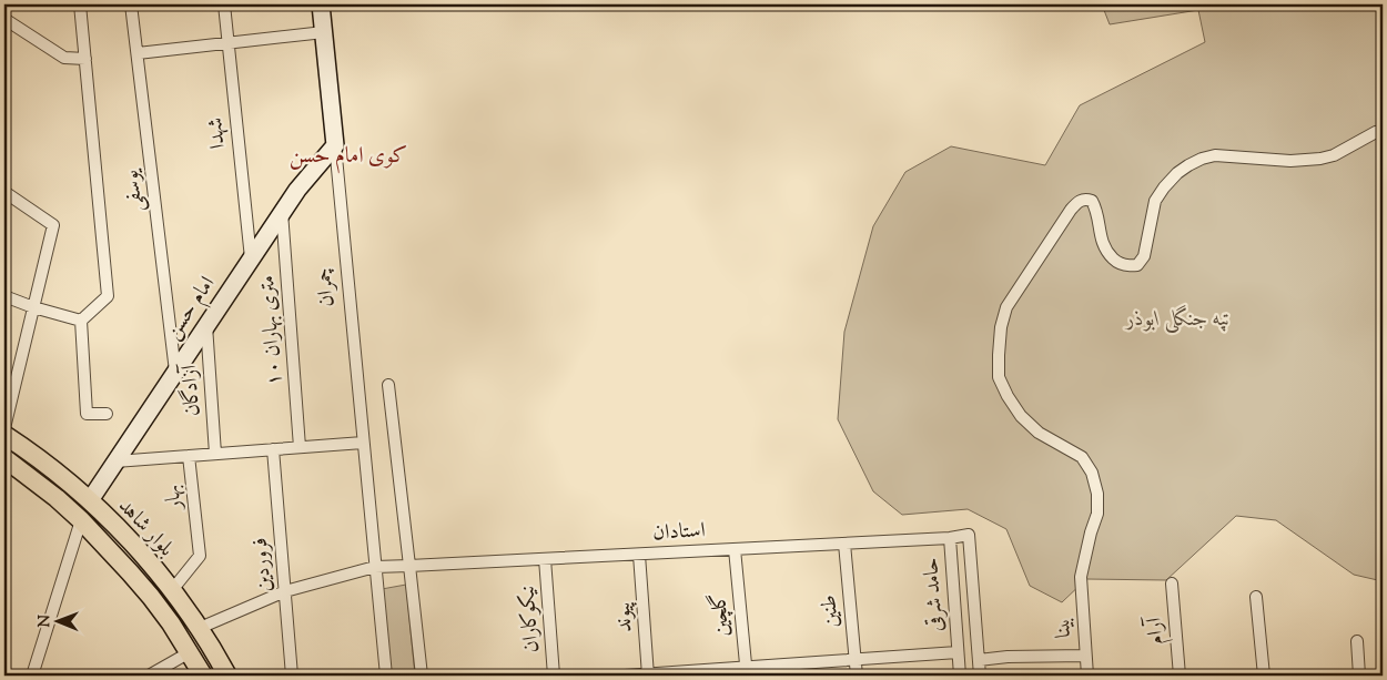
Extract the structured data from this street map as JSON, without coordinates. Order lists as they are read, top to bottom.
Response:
{
  "streets": {
    "main road": ["بلوار شاهد"],
    "street": [
      "شهدا",
      "یوسفی",
      "چمران",
      "امام حسن",
      "۱۰ متری بهاران",
      "آزادگان",
      "بهار",
      "استادان",
      "فروردین",
      "حامد شرقی",
      "طنین",
      "گلچین",
      "پیوند",
      "نیکوکاران",
      "بینا",
      "آرام"
    ]
  },
  "crossings": [
    ["شهدا", "امام حسن"],
    ["یوسفی", "امام حسن"],
    ["چمران", "امام حسن"],
    ["امام حسن", "۱۰ متری بهاران"],
    ["امام حسن", "آزادگان"],
    ["امام حسن", "بلوار شاهد"],
    ["بهار", "بلوار شاهد"],
    ["استادان", "حامد شرقی"],
    ["استادان", "طنین"],
    ["استادان", "گلچین"],
    ["استادان", "پیوند"],
    ["استادان", "نیکوکاران"]
  ],
  "districts": ["کوی امام حسن"],
  "parks": ["تپه جنگلی ابوذر"],
  "north": "left"
}
